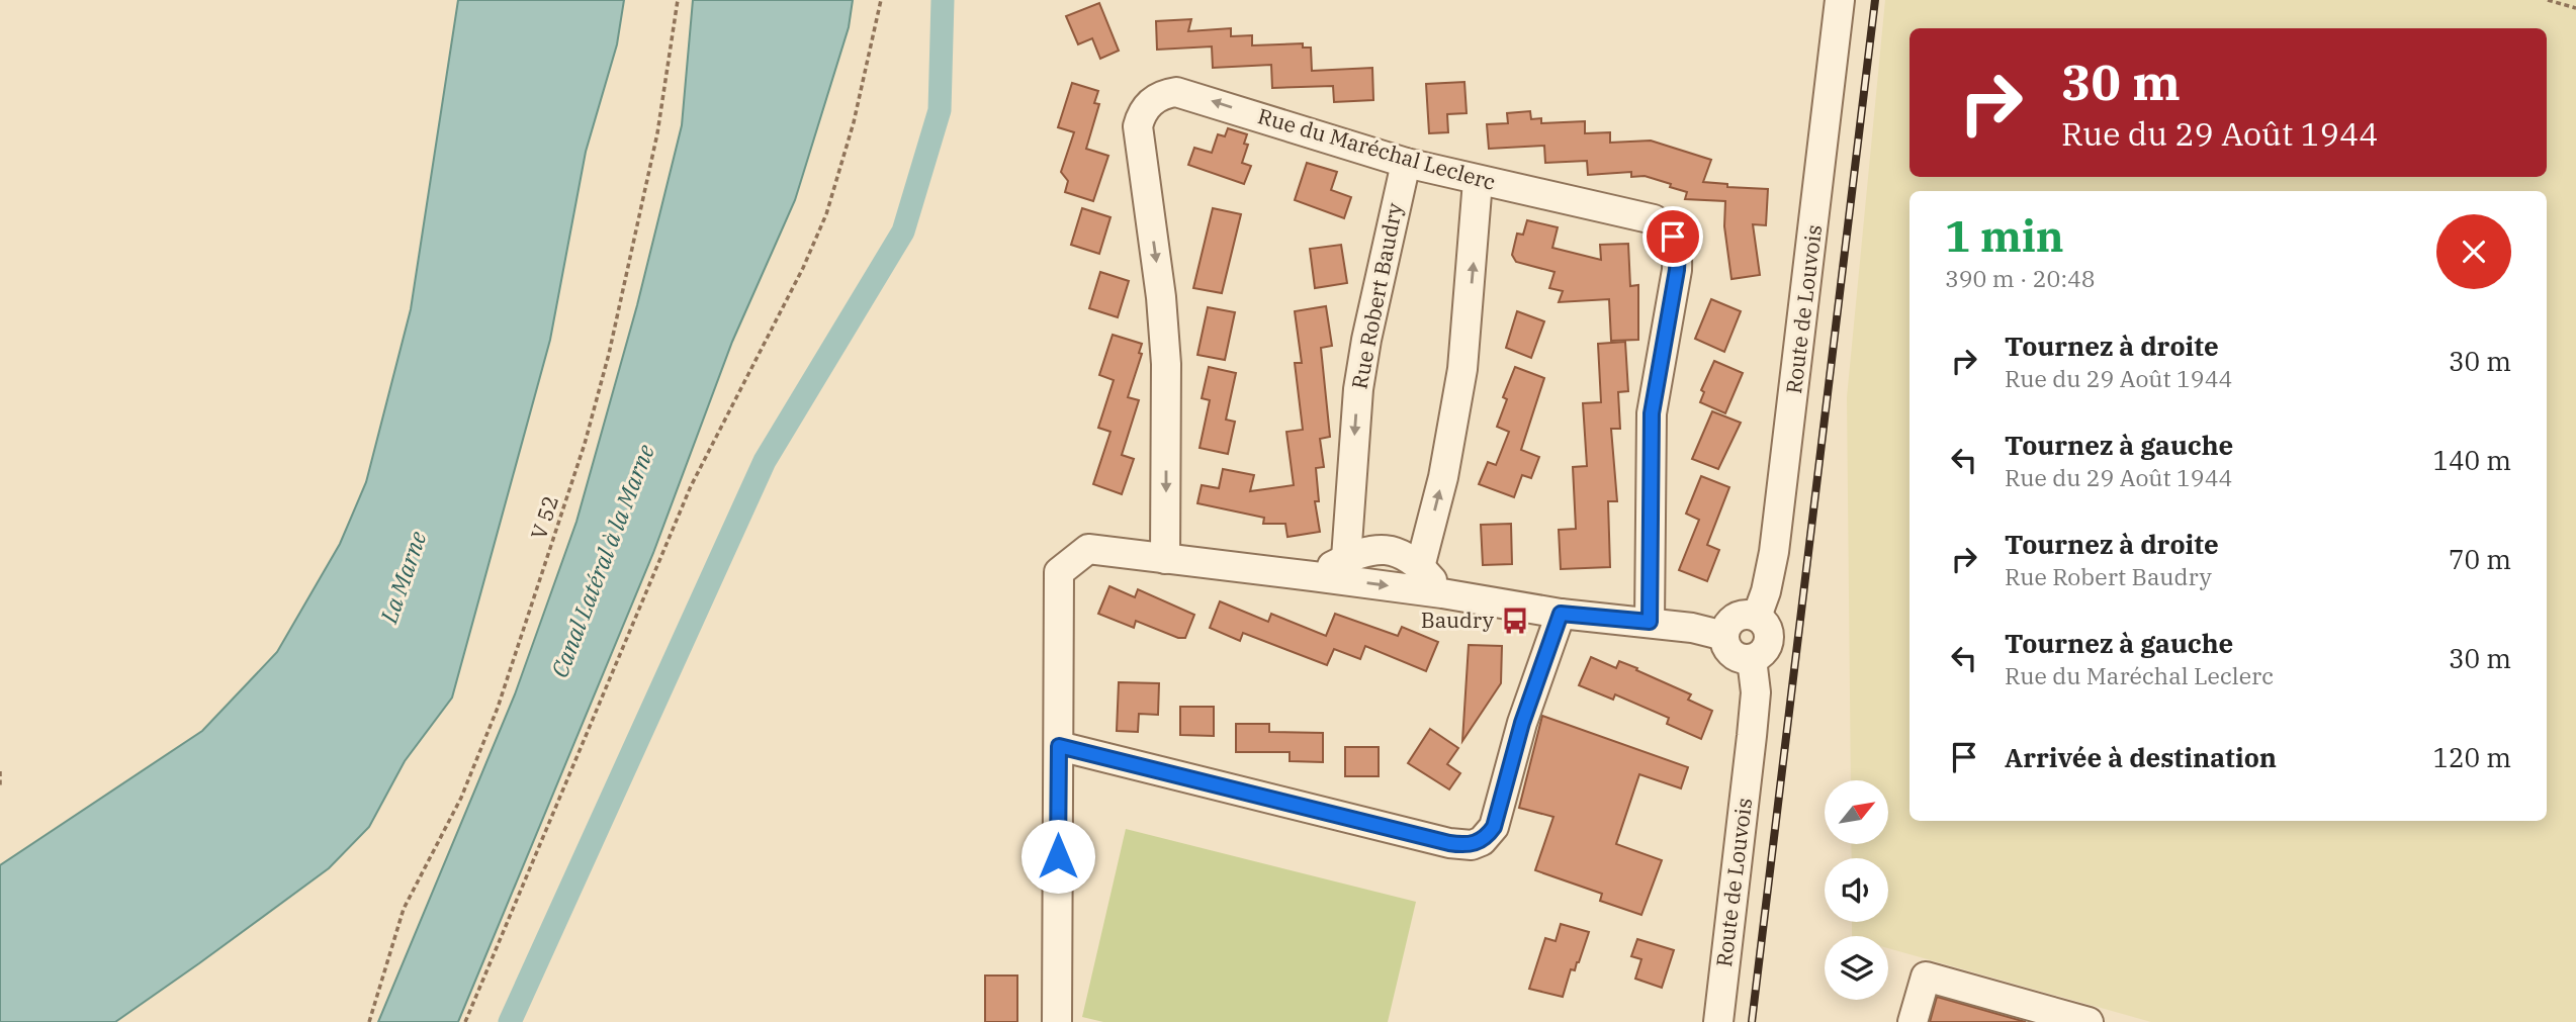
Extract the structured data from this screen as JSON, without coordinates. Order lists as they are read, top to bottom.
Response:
{
  "streets": {
    "street": ["Rue du Maréchal Leclerc", "Rue Robert Baudry", "Route de Louvois"],
    "path": ["V 52"]
  },
  "crossings": [
    ["Rue du Maréchal Leclerc", "Rue Robert Baudry"]
  ],
  "water": ["Canal Latéral à la Marne", "La Marne"],
  "places": {
    "bus stop": ["Baudry"]
  },
  "north": "top right",
  "page": {
    "turn": ["30 m", "Rue du 29 Août 1944"],
    "heading": ["1 min", "390 m · 20:48"],
    "list": [
      {
        "name": "Tournez à droite",
        "note": "Rue du 29 Août 1944",
        "value": "30 m"
      },
      {
        "name": "Tournez à gauche",
        "note": "Rue du 29 Août 1944",
        "value": "140 m"
      },
      {
        "name": "Tournez à droite",
        "note": "Rue Robert Baudry",
        "value": "70 m"
      },
      {
        "name": "Tournez à gauche",
        "note": "Rue du Maréchal Leclerc",
        "value": "30 m"
      },
      {
        "name": "Arrivée à destination",
        "value": "120 m"
      }
    ]
  }
}
